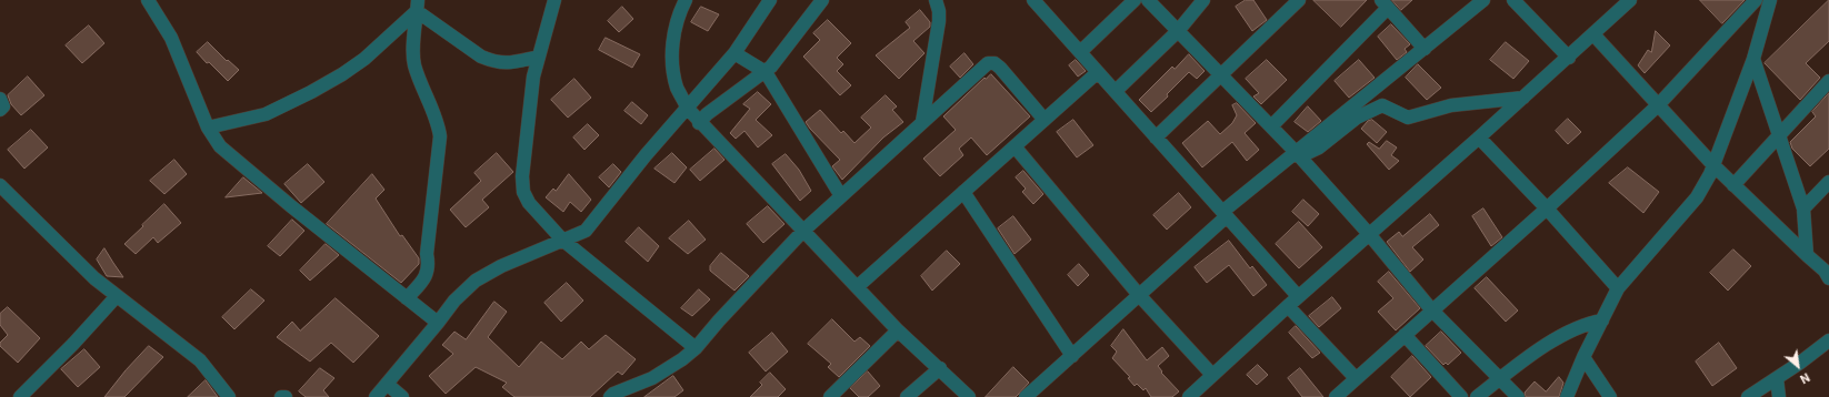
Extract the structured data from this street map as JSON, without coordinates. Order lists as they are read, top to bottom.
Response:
{
  "north": "bottom right"
}
